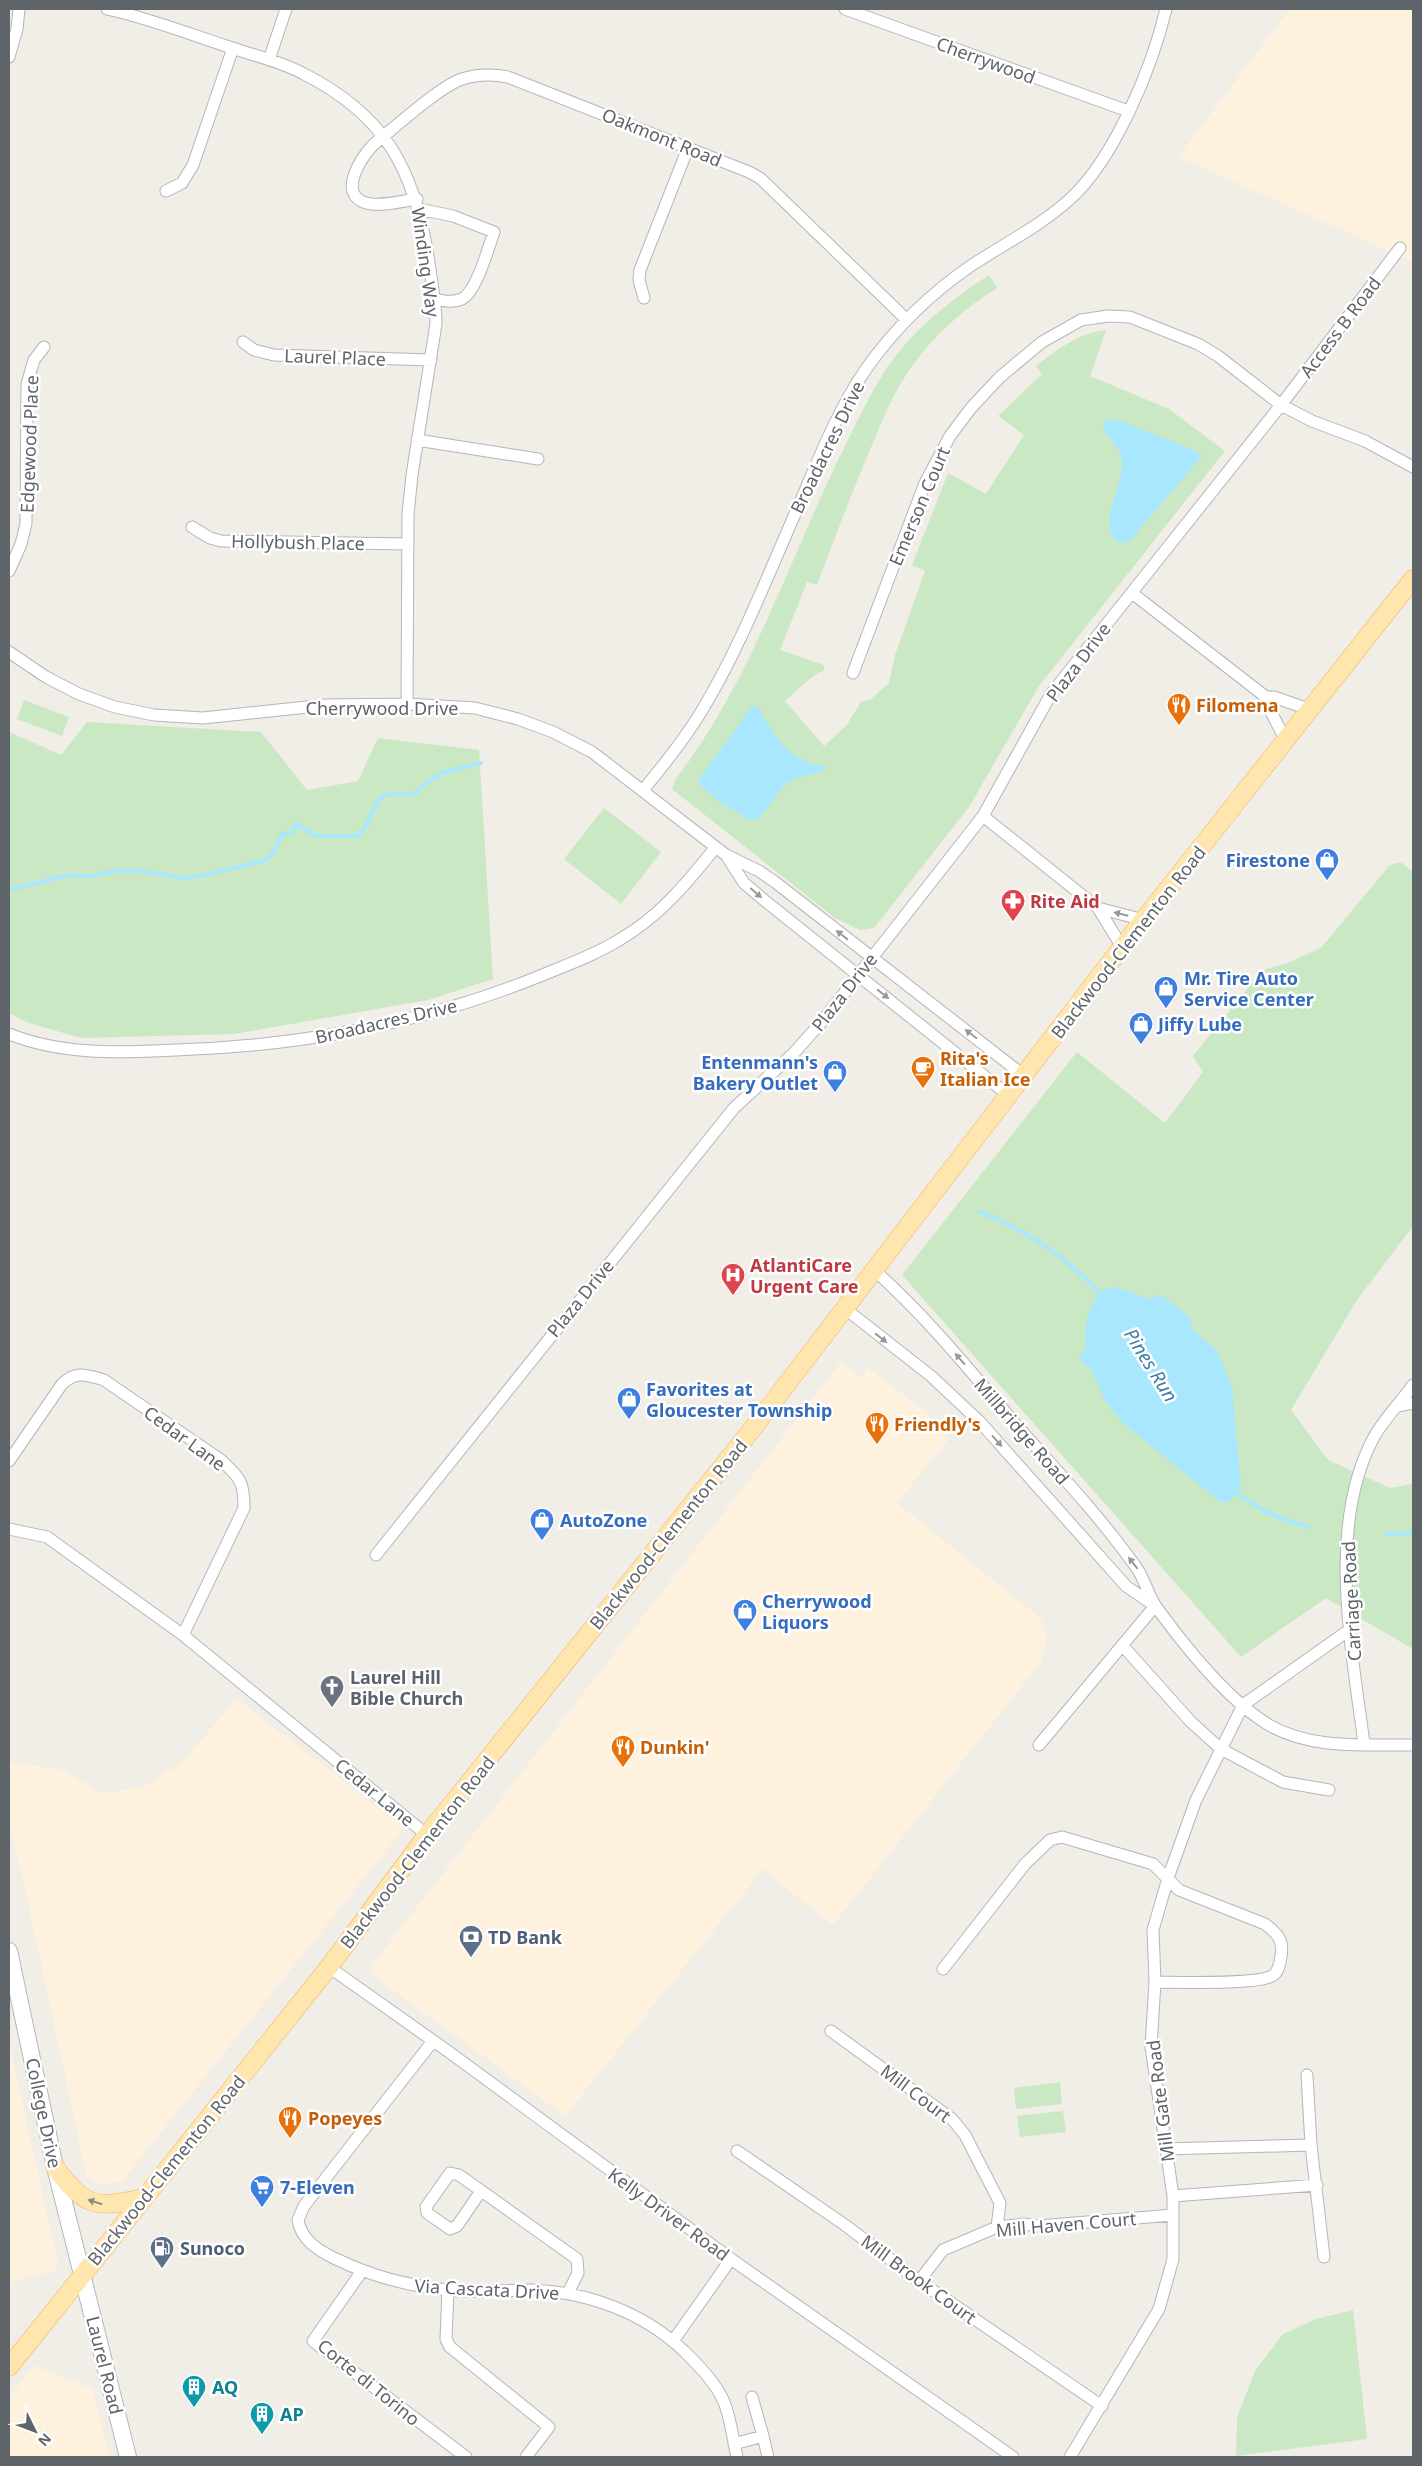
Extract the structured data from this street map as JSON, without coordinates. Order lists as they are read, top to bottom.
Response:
{
  "streets": {
    "main road": ["Blackwood-Clementon Road", "College Drive", "Laurel Road"],
    "street": [
      "Cherrywood",
      "Oakmont Road",
      "Winding Way",
      "Access B Road",
      "Laurel Place",
      "Edgewood Place",
      "Broadacres Drive",
      "Emerson Court",
      "Hollybush Place",
      "Plaza Drive",
      "Cherrywood Drive",
      "Millbridge Road",
      "Cedar Lane",
      "Carriage Road",
      "Mill Court",
      "Mill Gate Road",
      "Kelly Driver Road",
      "Mill Haven Court",
      "Mill Brook Court",
      "Via Cascata Drive",
      "Corte di Torino"
    ]
  },
  "crossings": [
    ["Cherrywood", "Broadacres Drive"],
    ["Oakmont Road", "Winding Way"],
    ["Oakmont Road", "Broadacres Drive"],
    ["Winding Way", "Laurel Place"],
    ["Winding Way", "Hollybush Place"],
    ["Winding Way", "Cherrywood Drive"],
    ["Access B Road", "Emerson Court"],
    ["Access B Road", "Plaza Drive"],
    ["Broadacres Drive", "Cherrywood Drive"],
    ["Emerson Court", "Plaza Drive"],
    ["Plaza Drive", "Cherrywood Drive"],
    ["Cherrywood Drive", "Blackwood-Clementon Road"],
    ["Blackwood-Clementon Road", "Millbridge Road"],
    ["Blackwood-Clementon Road", "Cedar Lane"],
    ["Blackwood-Clementon Road", "College Drive"],
    ["Blackwood-Clementon Road", "Kelly Driver Road"],
    ["Blackwood-Clementon Road", "Laurel Road"],
    ["Millbridge Road", "Carriage Road"],
    ["Millbridge Road", "Mill Gate Road"],
    ["Mill Court", "Mill Haven Court"],
    ["Mill Gate Road", "Mill Haven Court"],
    ["Mill Gate Road", "Mill Brook Court"],
    ["College Drive", "Laurel Road"],
    ["Kelly Driver Road", "Via Cascata Drive"],
    ["Mill Haven Court", "Mill Brook Court"],
    ["Via Cascata Drive", "Corte di Torino"]
  ],
  "water": ["Pines Run"],
  "places": {
    "restaurant": [
      "Filomena",
      "Friendly's",
      "Dunkin'",
      "Popeyes"
    ],
    "shop": [
      "Firestone",
      "Mr. Tire Auto Service Center",
      "Jiffy Lube",
      "Entenmann's Bakery Outlet",
      "Favorites at Gloucester Township",
      "AutoZone",
      "Cherrywood Liquors"
    ],
    "pharmacy": ["Rite Aid"],
    "cafe": ["Rita's Italian Ice"],
    "hospital": ["AtlantiCare Urgent Care"],
    "church": ["Laurel Hill Bible Church"],
    "bank": ["TD Bank"],
    "supermarket": ["7-Eleven"],
    "fuel station": ["Sunoco"],
    "building": ["AQ", "AP"]
  },
  "north": "bottom right"
}
